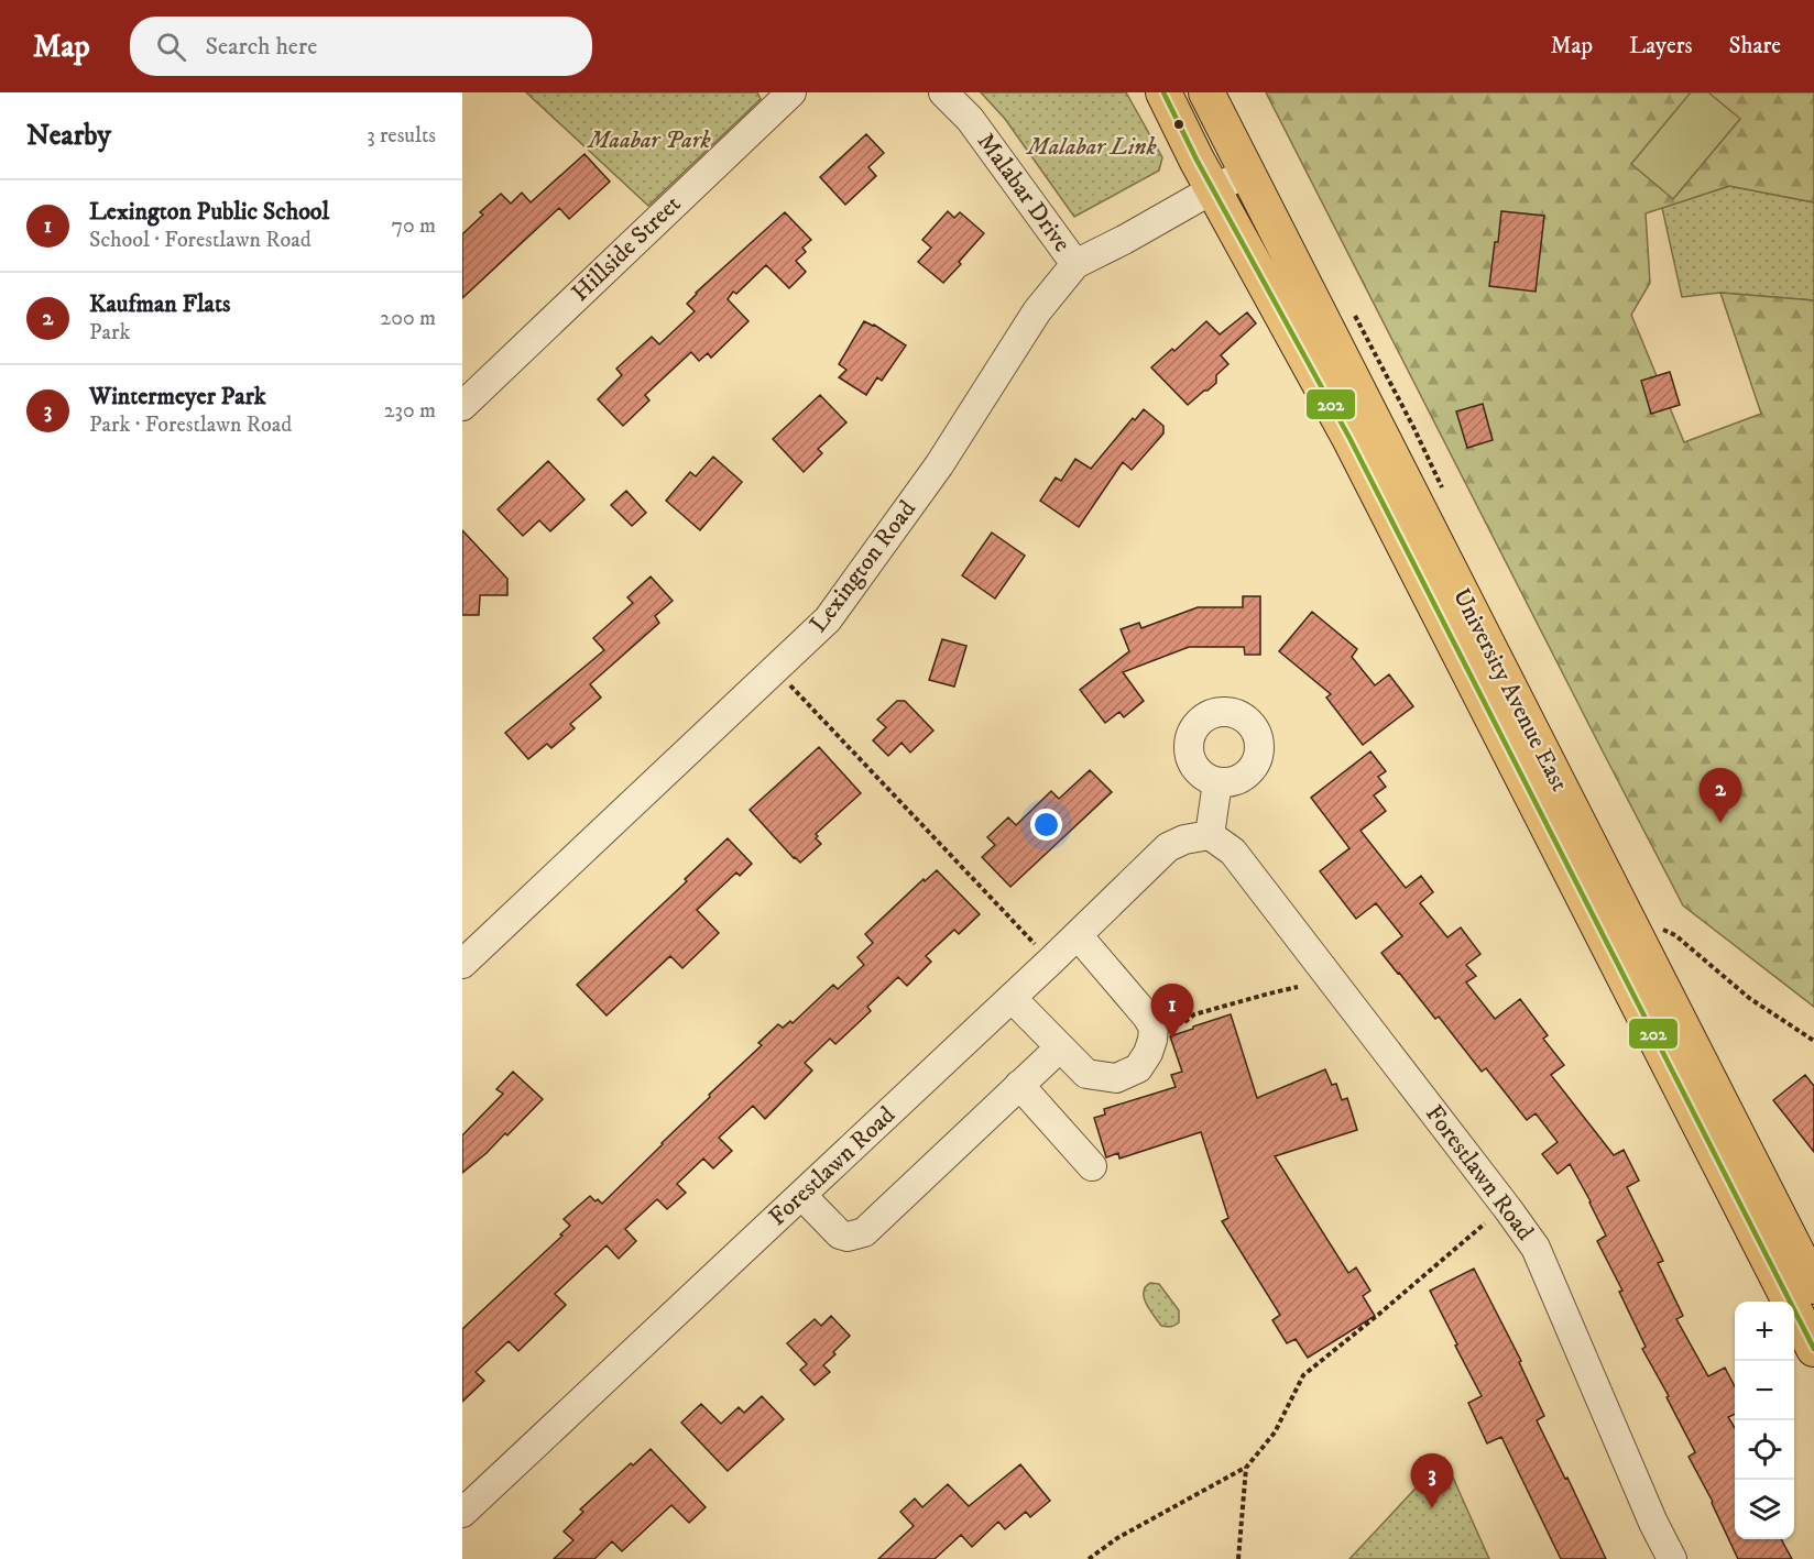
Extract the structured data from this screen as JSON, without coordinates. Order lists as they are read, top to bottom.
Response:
{
  "streets": {
    "main road": ["University Avenue East"],
    "street": [
      "Malabar Drive",
      "Hillside Street",
      "Lexington Road",
      "Forestlawn Road"
    ]
  },
  "crossings": [
    ["Malabar Drive", "Lexington Road"],
    ["Lexington Road", "University Avenue East"]
  ],
  "parks": ["Maabar Park", "Malabar Link"],
  "lines": ["transit line 202"],
  "page": {
    "header": "Map",
    "search": "Search here",
    "nav": ["Map", "Layers", "Share"],
    "heading": ["Nearby", "3 results"],
    "list": [
      {
        "mark": "1",
        "name": "Lexington Public School",
        "note": "School · Forestlawn Road",
        "value": "70 m"
      },
      {
        "mark": "2",
        "name": "Kaufman Flats",
        "note": "Park",
        "value": "200 m"
      },
      {
        "mark": "3",
        "name": "Wintermeyer Park",
        "note": "Park · Forestlawn Road",
        "value": "230 m"
      }
    ],
    "pins": ["2", "1", "3"],
    "map_buttons": ["+", "−"]
  }
}
